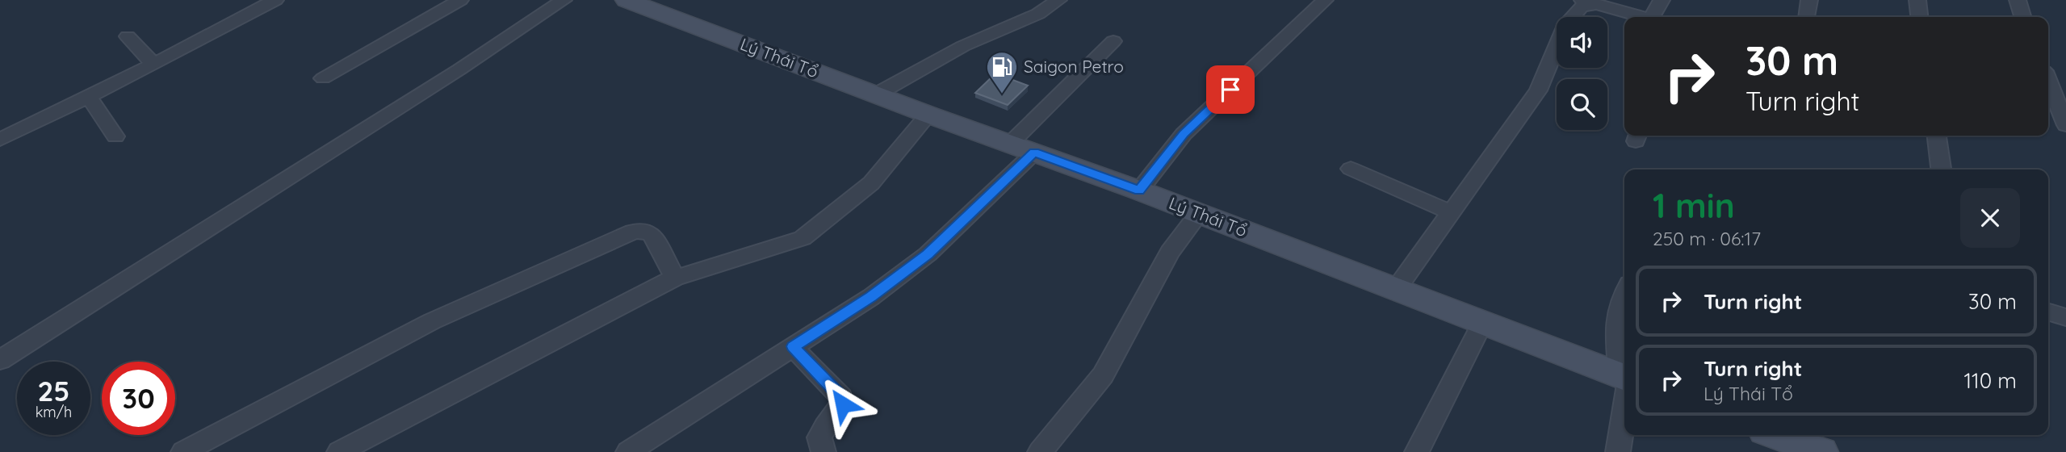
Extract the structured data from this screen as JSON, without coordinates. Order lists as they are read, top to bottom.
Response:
{
  "streets": {
    "main road": ["Lý Thái Tổ"]
  },
  "places": {
    "fuel station": ["Saigon Petro"]
  },
  "page": {
    "turn": ["30 m", "Turn right"],
    "heading": ["1 min", "250 m · 06:17"],
    "list": [
      {
        "name": "Turn right",
        "value": "30 m"
      },
      {
        "name": "Turn right",
        "note": "Lý Thái Tổ",
        "value": "110 m"
      }
    ],
    "speed": "25 km/h",
    "limit": "30"
  }
}
